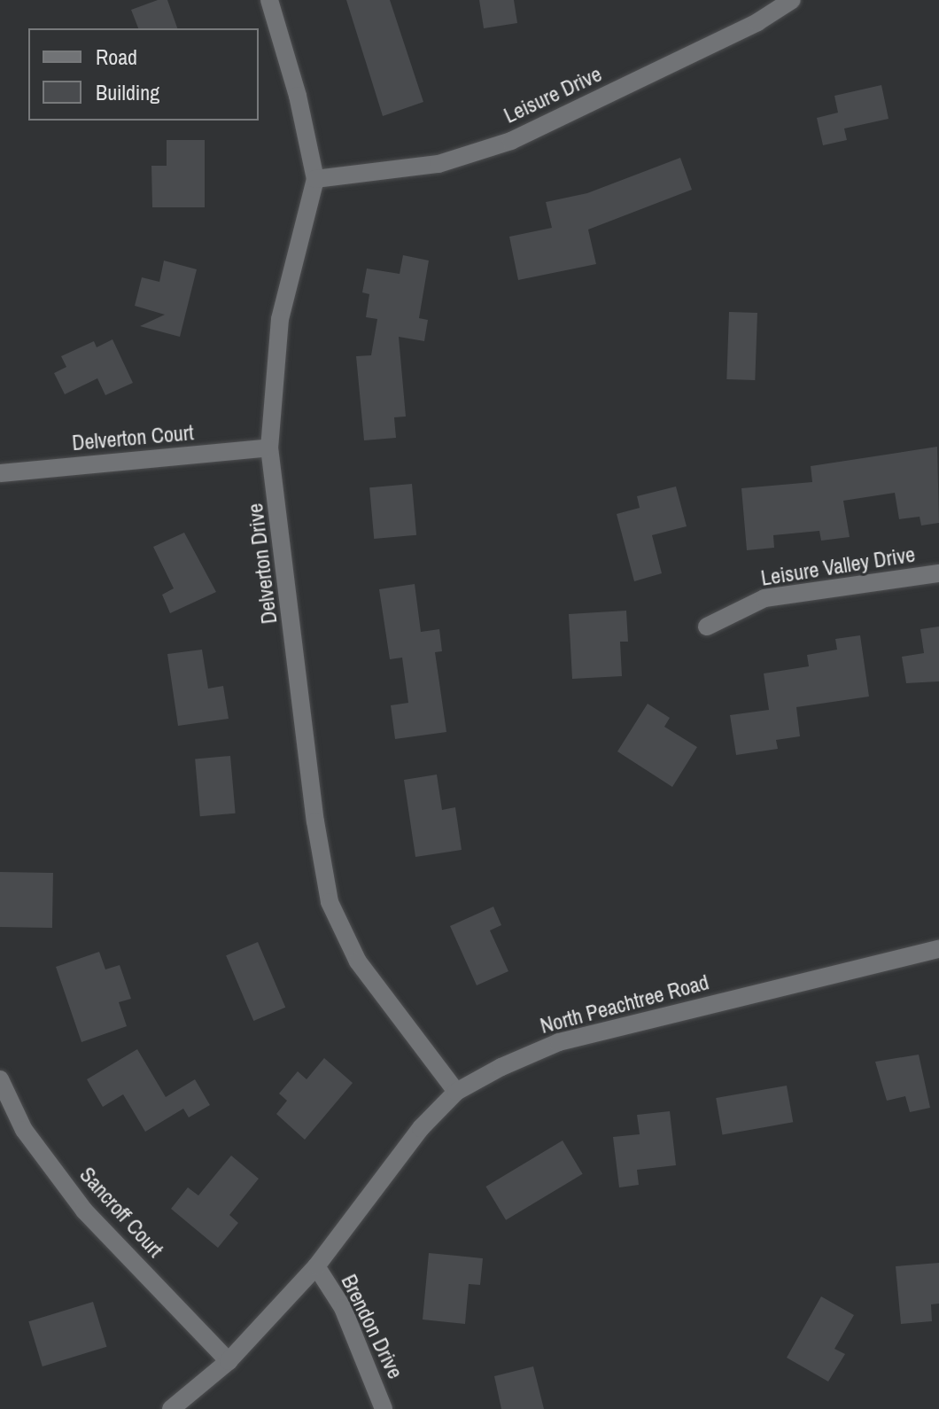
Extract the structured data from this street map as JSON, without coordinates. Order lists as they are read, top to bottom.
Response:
{
  "streets": {
    "street": [
      "Leisure Drive",
      "Delverton Court",
      "Delverton Drive",
      "Leisure Valley Drive",
      "North Peachtree Road",
      "Sancroff Court",
      "Brendon Drive"
    ]
  },
  "crossings": [
    ["Leisure Drive", "Delverton Drive"],
    ["Delverton Court", "Delverton Drive"],
    ["Delverton Drive", "North Peachtree Road"],
    ["North Peachtree Road", "Sancroff Court"],
    ["North Peachtree Road", "Brendon Drive"]
  ],
  "legend": ["Road", "Building"]
}
